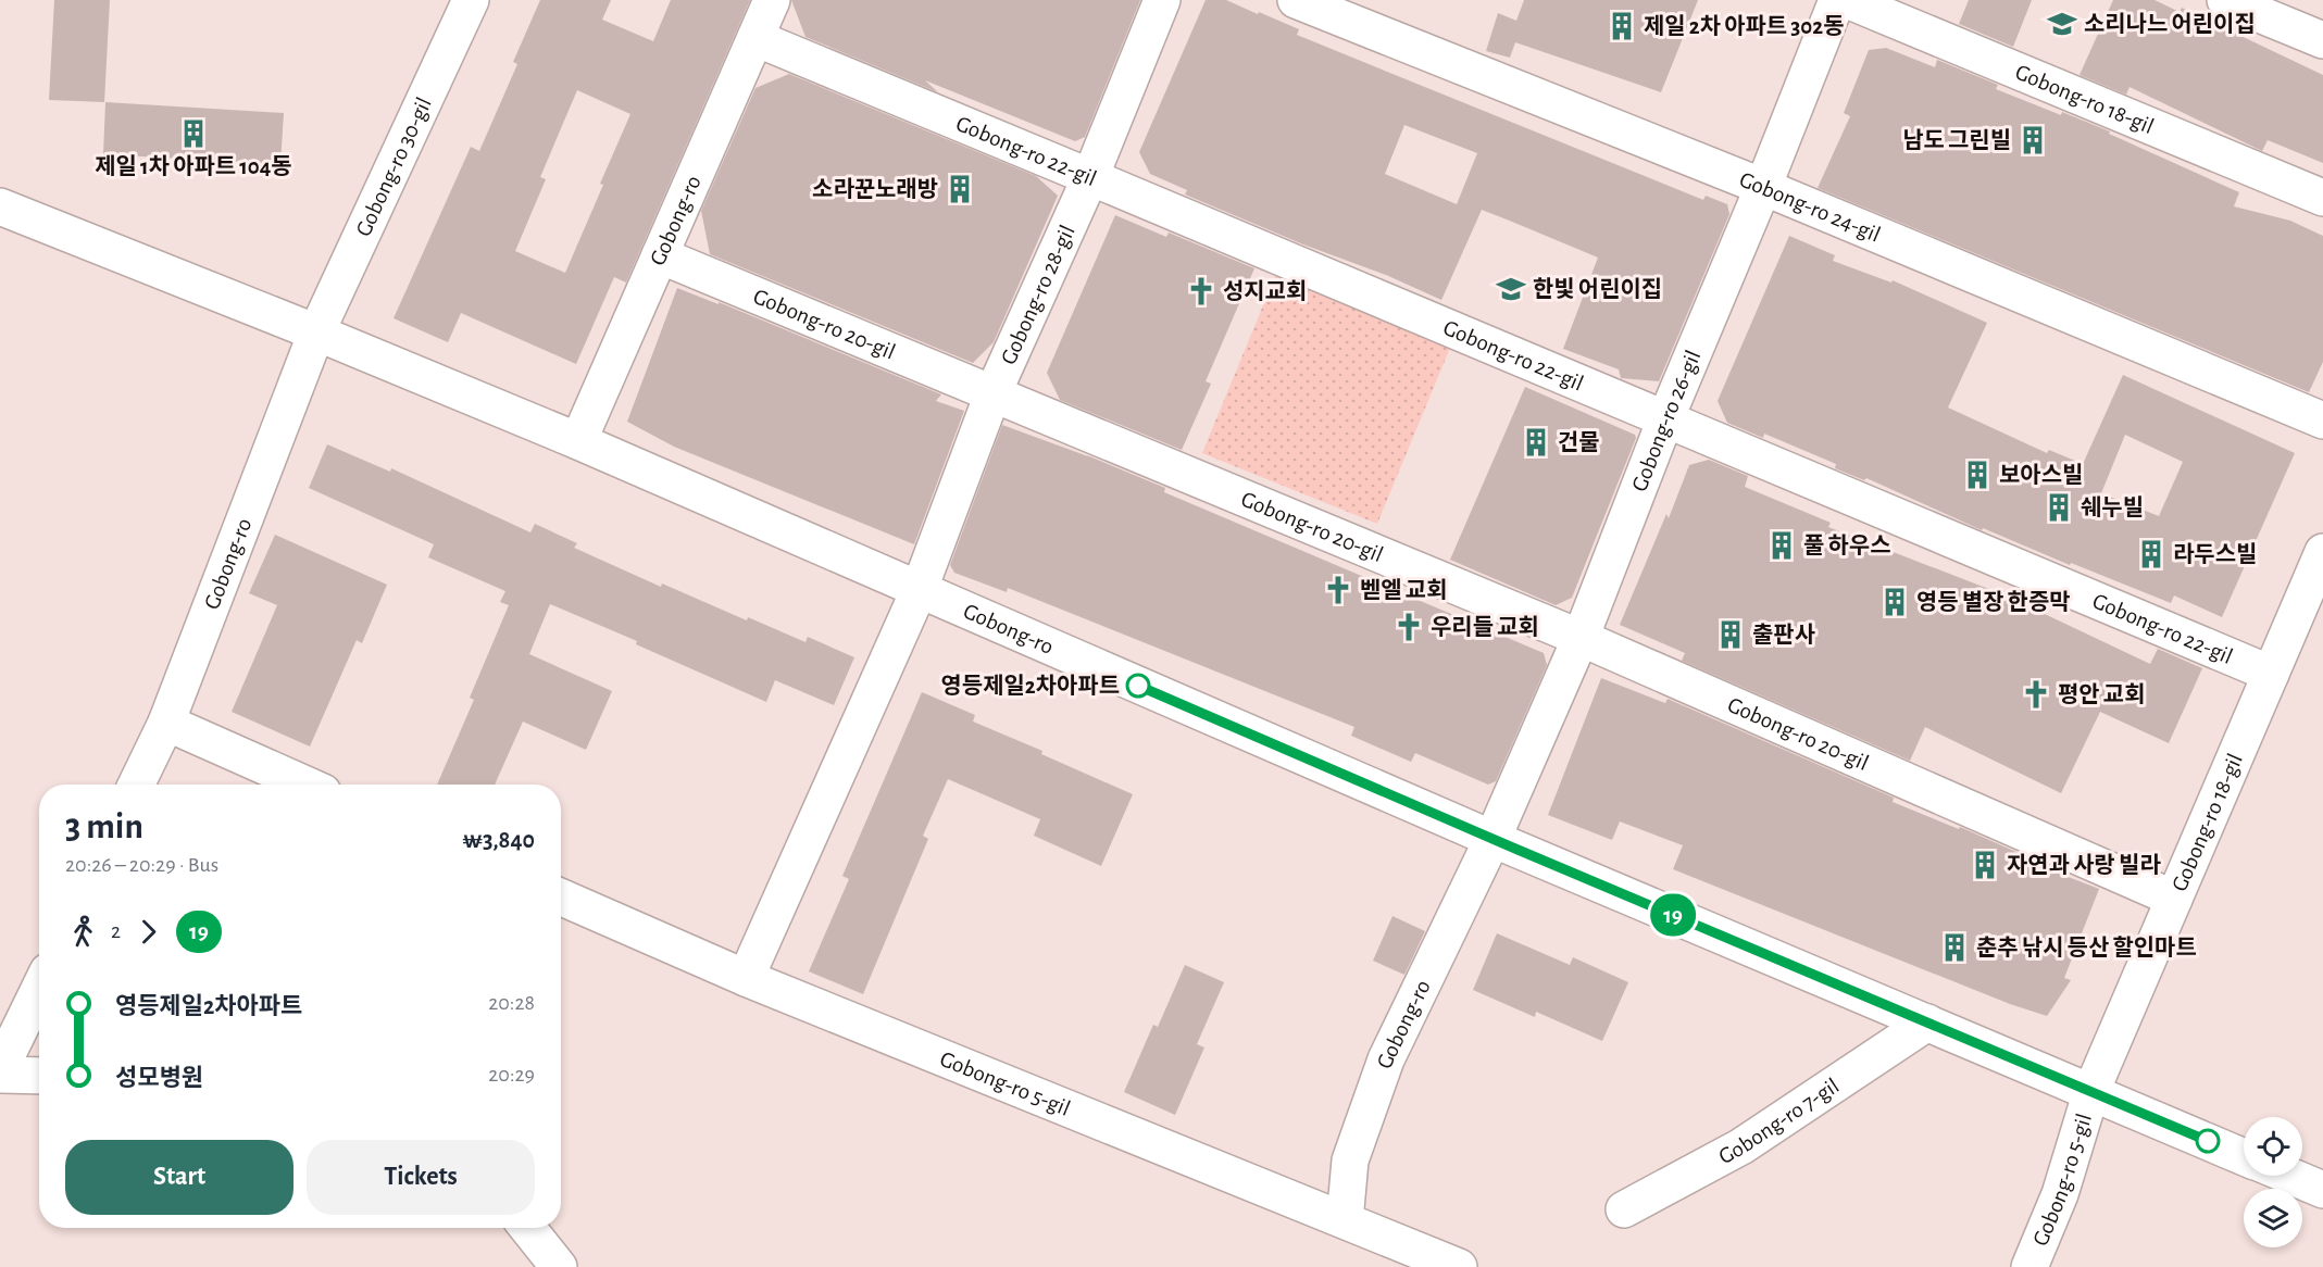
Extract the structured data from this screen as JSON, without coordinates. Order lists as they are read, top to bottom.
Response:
{
  "streets": {
    "street": [
      "Gobong-ro 18-gil",
      "Gobong-ro 22-gil",
      "Gobong-ro 30-gil",
      "Gobong-ro 24-gil",
      "Gobong-ro",
      "Gobong-ro 28-gil",
      "Gobong-ro 20-gil",
      "Gobong-ro 26-gil",
      "Gobong-ro 5-gil",
      "Gobong-ro 7-gil"
    ]
  },
  "crossings": [
    ["Gobong-ro 18-gil", "Gobong-ro 22-gil"],
    ["Gobong-ro 18-gil", "Gobong-ro"],
    ["Gobong-ro 18-gil", "Gobong-ro 20-gil"],
    ["Gobong-ro 18-gil", "Gobong-ro 5-gil"],
    ["Gobong-ro 22-gil", "Gobong-ro"],
    ["Gobong-ro 22-gil", "Gobong-ro 28-gil"],
    ["Gobong-ro 22-gil", "Gobong-ro 26-gil"],
    ["Gobong-ro 30-gil", "Gobong-ro"],
    ["Gobong-ro 24-gil", "Gobong-ro 26-gil"],
    ["Gobong-ro", "Gobong-ro 28-gil"],
    ["Gobong-ro", "Gobong-ro 20-gil"],
    ["Gobong-ro", "Gobong-ro 26-gil"],
    ["Gobong-ro", "Gobong-ro 5-gil"],
    ["Gobong-ro", "Gobong-ro 7-gil"],
    ["Gobong-ro 28-gil", "Gobong-ro 20-gil"],
    ["Gobong-ro 20-gil", "Gobong-ro 26-gil"]
  ],
  "places": {
    "school or university": ["소리나느 어린이집", "한빛 어린이집"],
    "building": [
      "제일 2차 아파트 302동",
      "제일 1차 아파트 104동",
      "남도 그린빌",
      "소라꾼노래방",
      "건물",
      "보아스빌",
      "쉐누빌",
      "풀 하우스",
      "라두스빌",
      "영등 별장 한증막",
      "출판사",
      "자연과 사랑 빌라",
      "춘추 낚시 등산 할인마트"
    ],
    "church": [
      "성지교회",
      "벧엘 교회",
      "우리들 교회",
      "평안 교회"
    ],
    "other": ["영등제일2차아파트"]
  },
  "lines": ["bus line 19"],
  "page": {
    "on_map": "19",
    "heading": ["3 min", "20:26 – 20:29 · Bus", "₩3,840"],
    "legs": ["2", "19"],
    "list": [
      {
        "name": "영등제일2차아파트",
        "value": "20:28"
      },
      {
        "name": "성모병원",
        "value": "20:29"
      }
    ],
    "buttons": ["Start", "Tickets"]
  }
}
